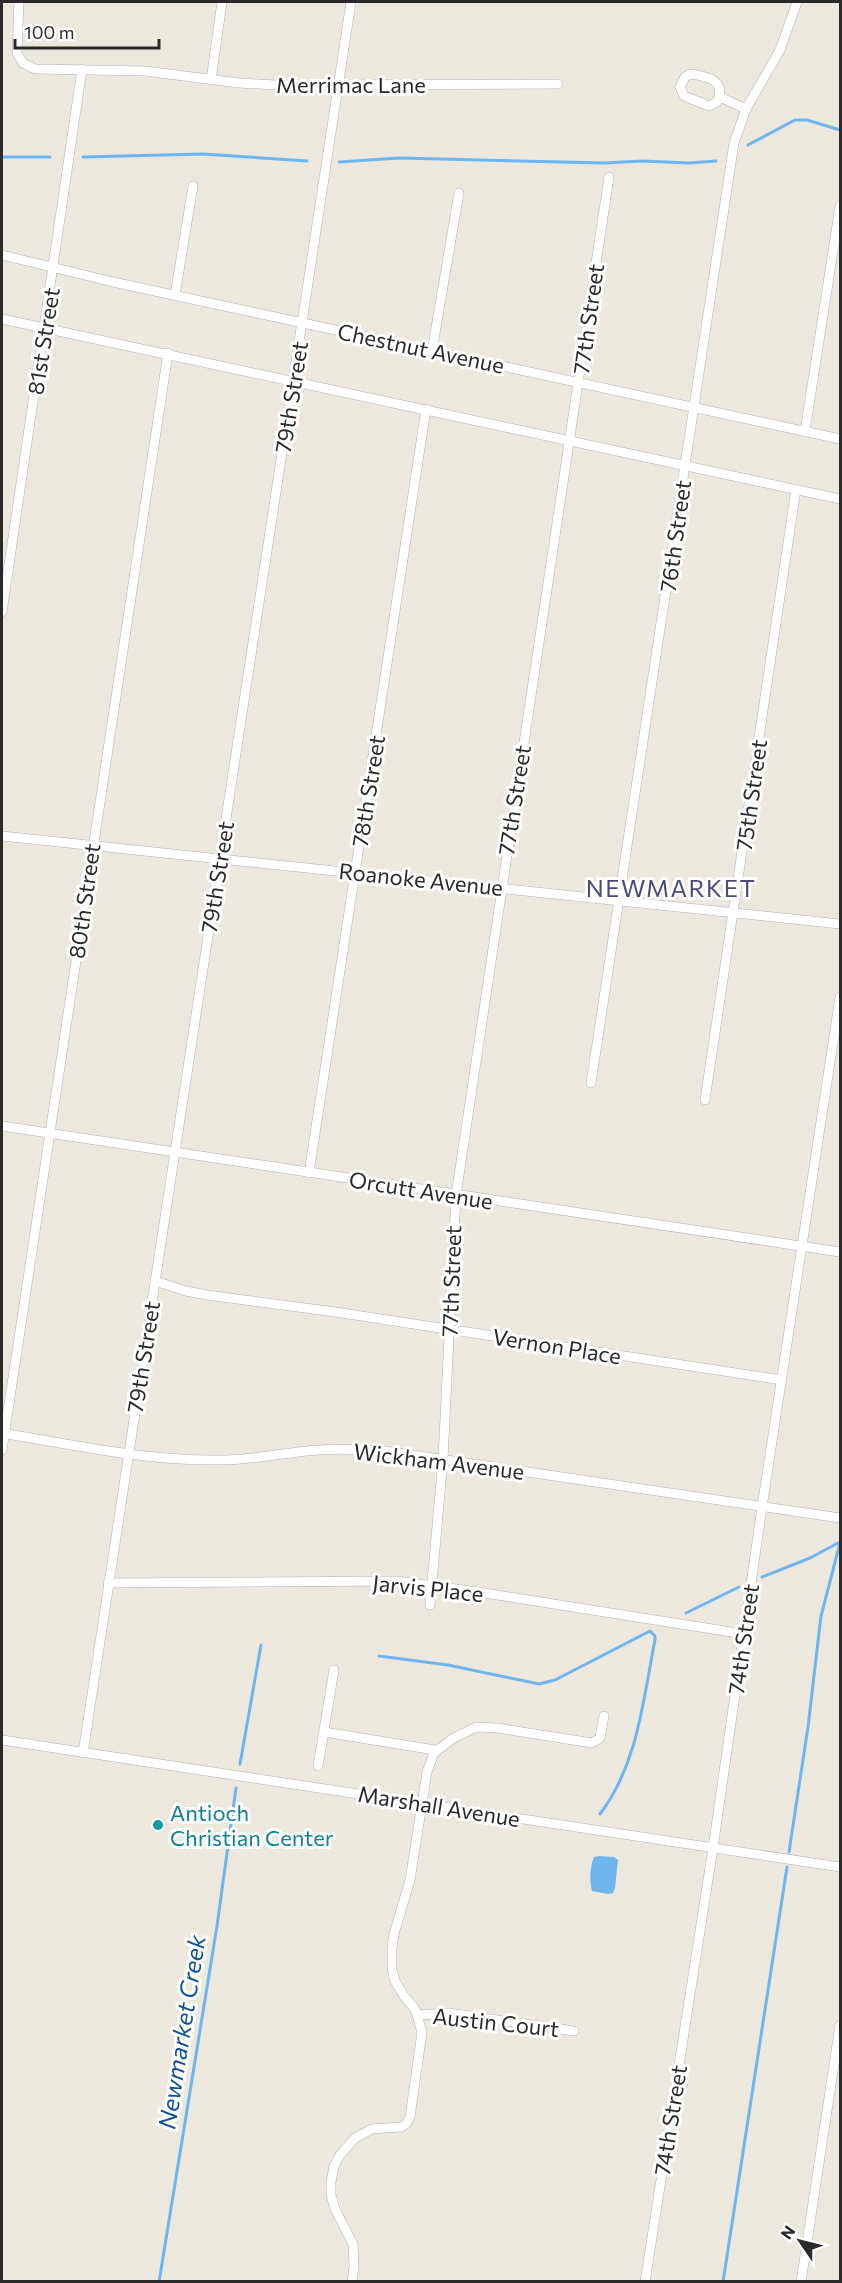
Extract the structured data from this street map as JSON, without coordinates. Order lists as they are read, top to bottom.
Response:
{
  "streets": {
    "street": [
      "Merrimac Lane",
      "77th Street",
      "81st Street",
      "Chestnut Avenue",
      "79th Street",
      "76th Street",
      "78th Street",
      "75th Street",
      "Roanoke Avenue",
      "80th Street",
      "Orcutt Avenue",
      "Vernon Place",
      "Wickham Avenue",
      "Jarvis Place",
      "74th Street",
      "Marshall Avenue",
      "Austin Court"
    ]
  },
  "crossings": [
    ["Merrimac Lane", "81st Street"],
    ["Merrimac Lane", "79th Street"],
    ["77th Street", "Chestnut Avenue"],
    ["77th Street", "Roanoke Avenue"],
    ["77th Street", "Orcutt Avenue"],
    ["77th Street", "Vernon Place"],
    ["77th Street", "Wickham Avenue"],
    ["77th Street", "Jarvis Place"],
    ["81st Street", "Chestnut Avenue"],
    ["Chestnut Avenue", "79th Street"],
    ["Chestnut Avenue", "76th Street"],
    ["79th Street", "Roanoke Avenue"],
    ["79th Street", "Orcutt Avenue"],
    ["79th Street", "Vernon Place"],
    ["79th Street", "Wickham Avenue"],
    ["79th Street", "Jarvis Place"],
    ["79th Street", "Marshall Avenue"],
    ["76th Street", "Roanoke Avenue"],
    ["78th Street", "Roanoke Avenue"],
    ["78th Street", "Orcutt Avenue"],
    ["75th Street", "Roanoke Avenue"],
    ["Roanoke Avenue", "80th Street"],
    ["80th Street", "Orcutt Avenue"],
    ["80th Street", "Wickham Avenue"],
    ["Orcutt Avenue", "74th Street"],
    ["Vernon Place", "74th Street"],
    ["Wickham Avenue", "74th Street"],
    ["Jarvis Place", "74th Street"],
    ["74th Street", "Marshall Avenue"]
  ],
  "districts": ["NEWMARKET"],
  "water": ["Newmarket Creek"],
  "places": ["Antioch Christian Center"],
  "scale_bar": "100 m",
  "north": "top left"
}
